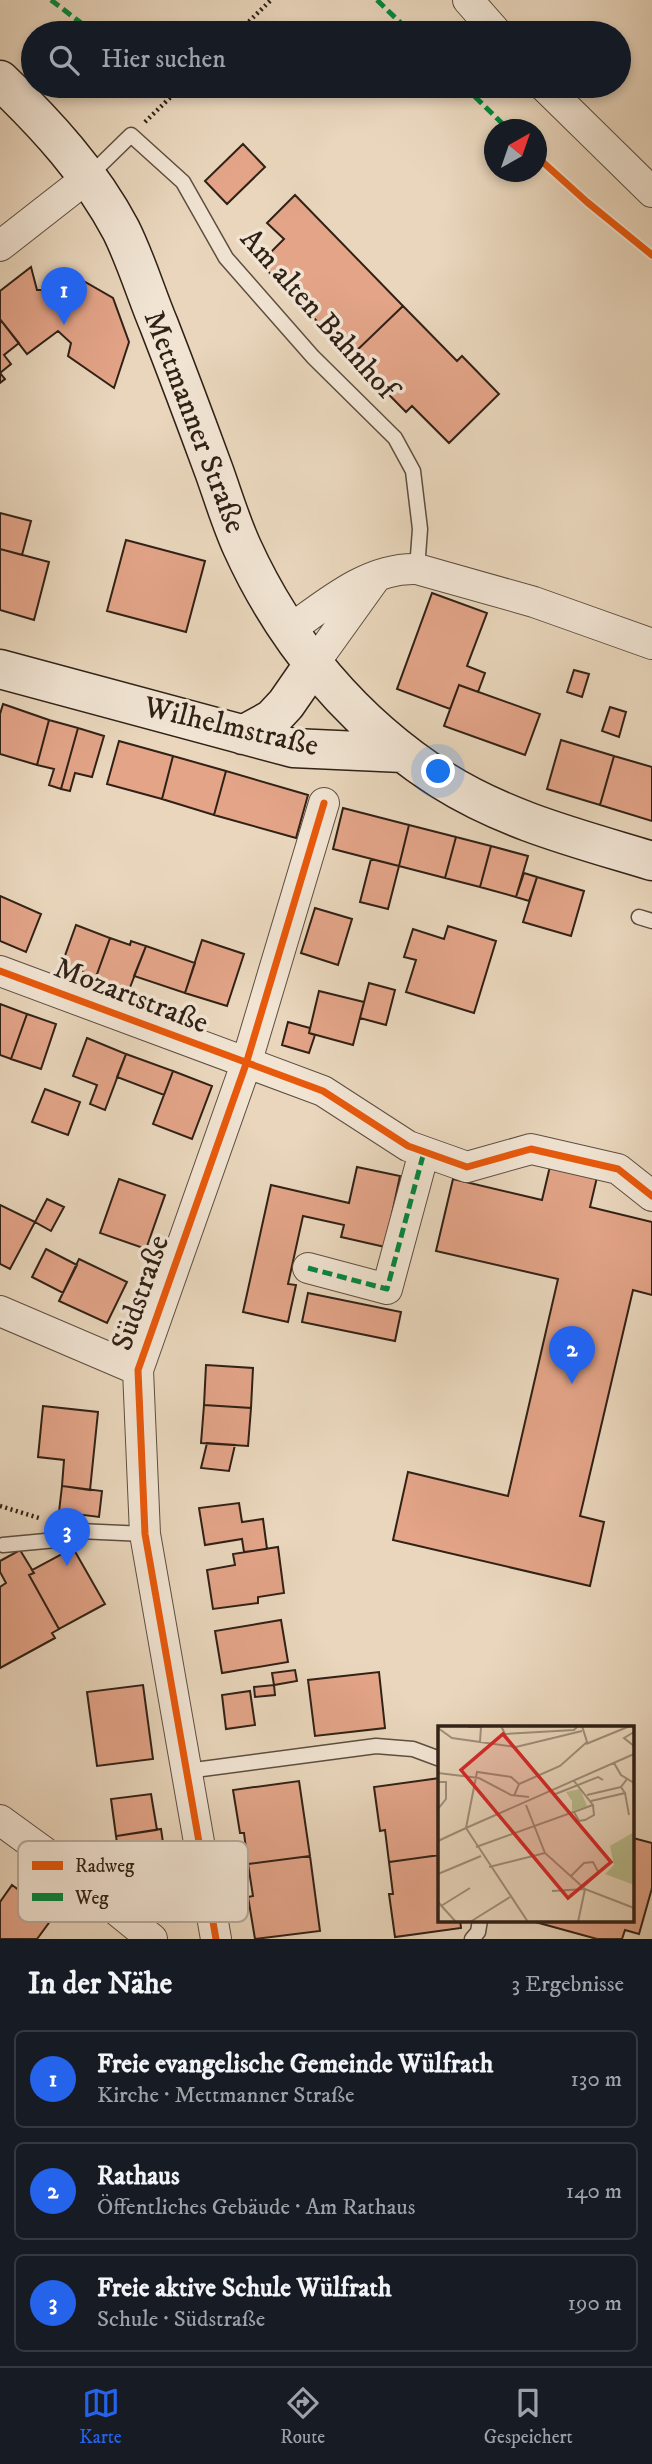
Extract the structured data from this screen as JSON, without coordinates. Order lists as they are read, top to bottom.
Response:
{
  "streets": {
    "main road": ["Mettmanner Straße", "Wilhelmstraße"],
    "street": ["Mozartstraße", "Südstraße"],
    "lane": ["Am alten Bahnhof"]
  },
  "crossings": [
    ["Mettmanner Straße", "Wilhelmstraße"],
    ["Mozartstraße", "Südstraße"]
  ],
  "legend": ["Radweg", "Weg"],
  "north": "top right",
  "page": {
    "search": "Hier suchen",
    "pins": ["1", "2", "3"],
    "heading": ["In der Nähe", "3 Ergebnisse"],
    "list": [
      {
        "mark": "1",
        "name": "Freie evangelische Gemeinde Wülfrath",
        "note": "Kirche · Mettmanner Straße",
        "value": "130 m"
      },
      {
        "mark": "2",
        "name": "Rathaus",
        "note": "Öffentliches Gebäude · Am Rathaus",
        "value": "140 m"
      },
      {
        "mark": "3",
        "name": "Freie aktive Schule Wülfrath",
        "note": "Schule · Südstraße",
        "value": "190 m"
      }
    ],
    "nav": ["Karte", "Route", "Gespeichert"]
  }
}
